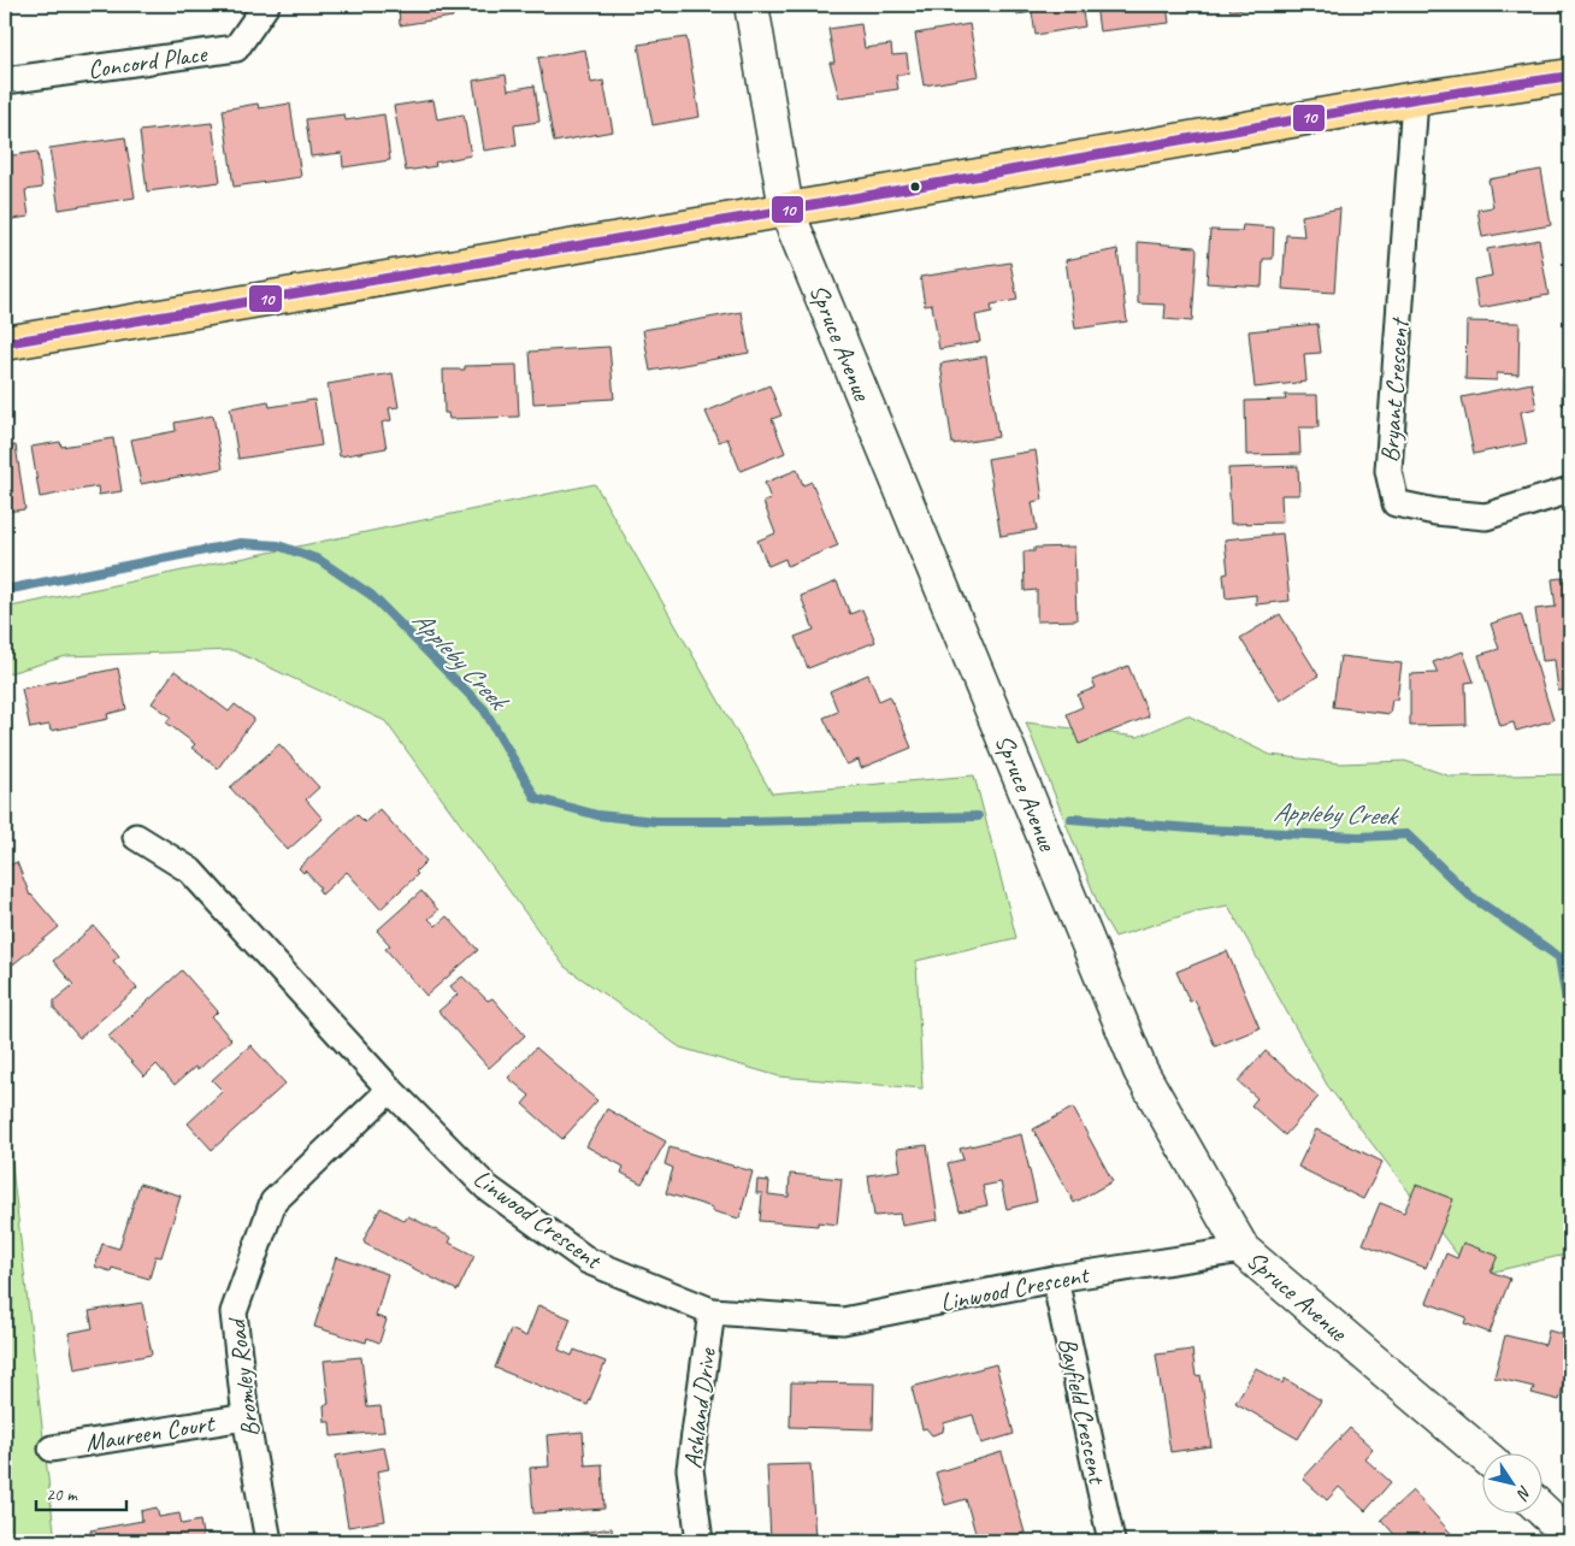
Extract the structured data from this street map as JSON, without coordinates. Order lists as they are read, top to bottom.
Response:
{
  "streets": {
    "street": [
      "Concord Place",
      "Spruce Avenue",
      "Bryant Crescent",
      "Linwood Crescent",
      "Bromley Road",
      "Ashland Drive",
      "Bayfield Crescent",
      "Maureen Court"
    ]
  },
  "crossings": [
    ["Spruce Avenue", "Linwood Crescent"],
    ["Linwood Crescent", "Bromley Road"],
    ["Linwood Crescent", "Ashland Drive"],
    ["Linwood Crescent", "Bayfield Crescent"],
    ["Bromley Road", "Maureen Court"]
  ],
  "water": ["Appleby Creek"],
  "lines": ["transit line 10"],
  "scale_bar": "20 m",
  "north": "bottom right"
}
